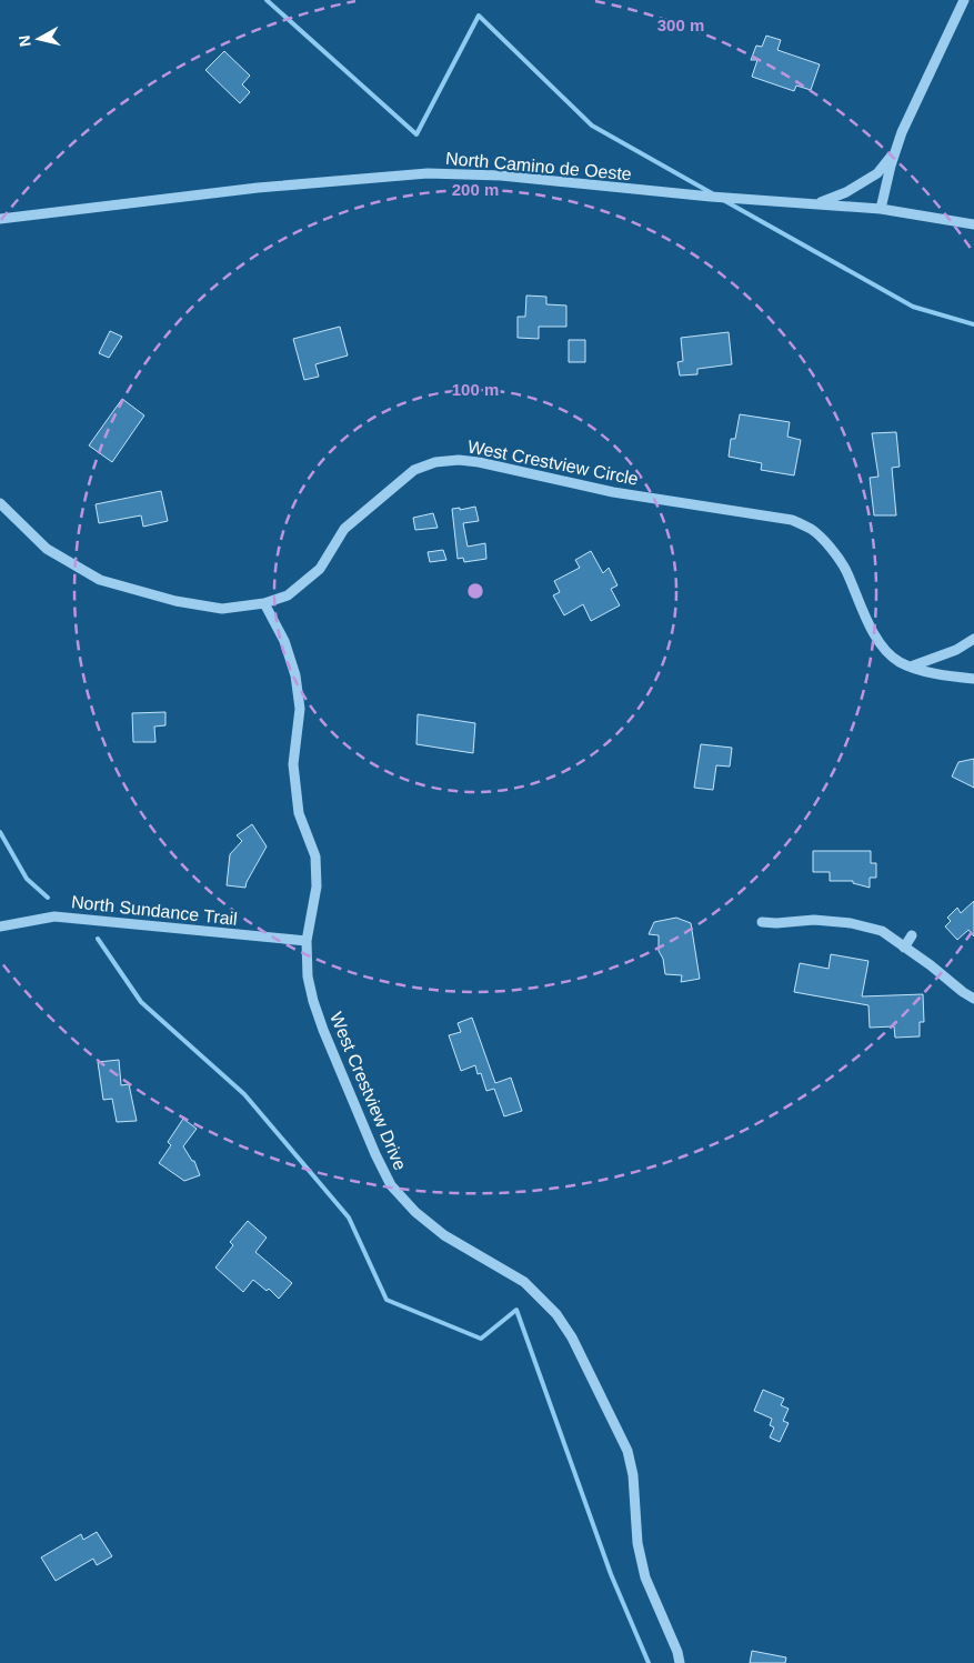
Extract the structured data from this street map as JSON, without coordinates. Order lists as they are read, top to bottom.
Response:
{
  "streets": {
    "street": [
      "North Camino de Oeste",
      "West Crestview Circle",
      "North Sundance Trail",
      "West Crestview Drive"
    ]
  },
  "crossings": [
    ["West Crestview Circle", "West Crestview Drive"],
    ["North Sundance Trail", "West Crestview Drive"]
  ],
  "north": "left",
  "rings": ["300 m", "200 m", "100 m"]
}
